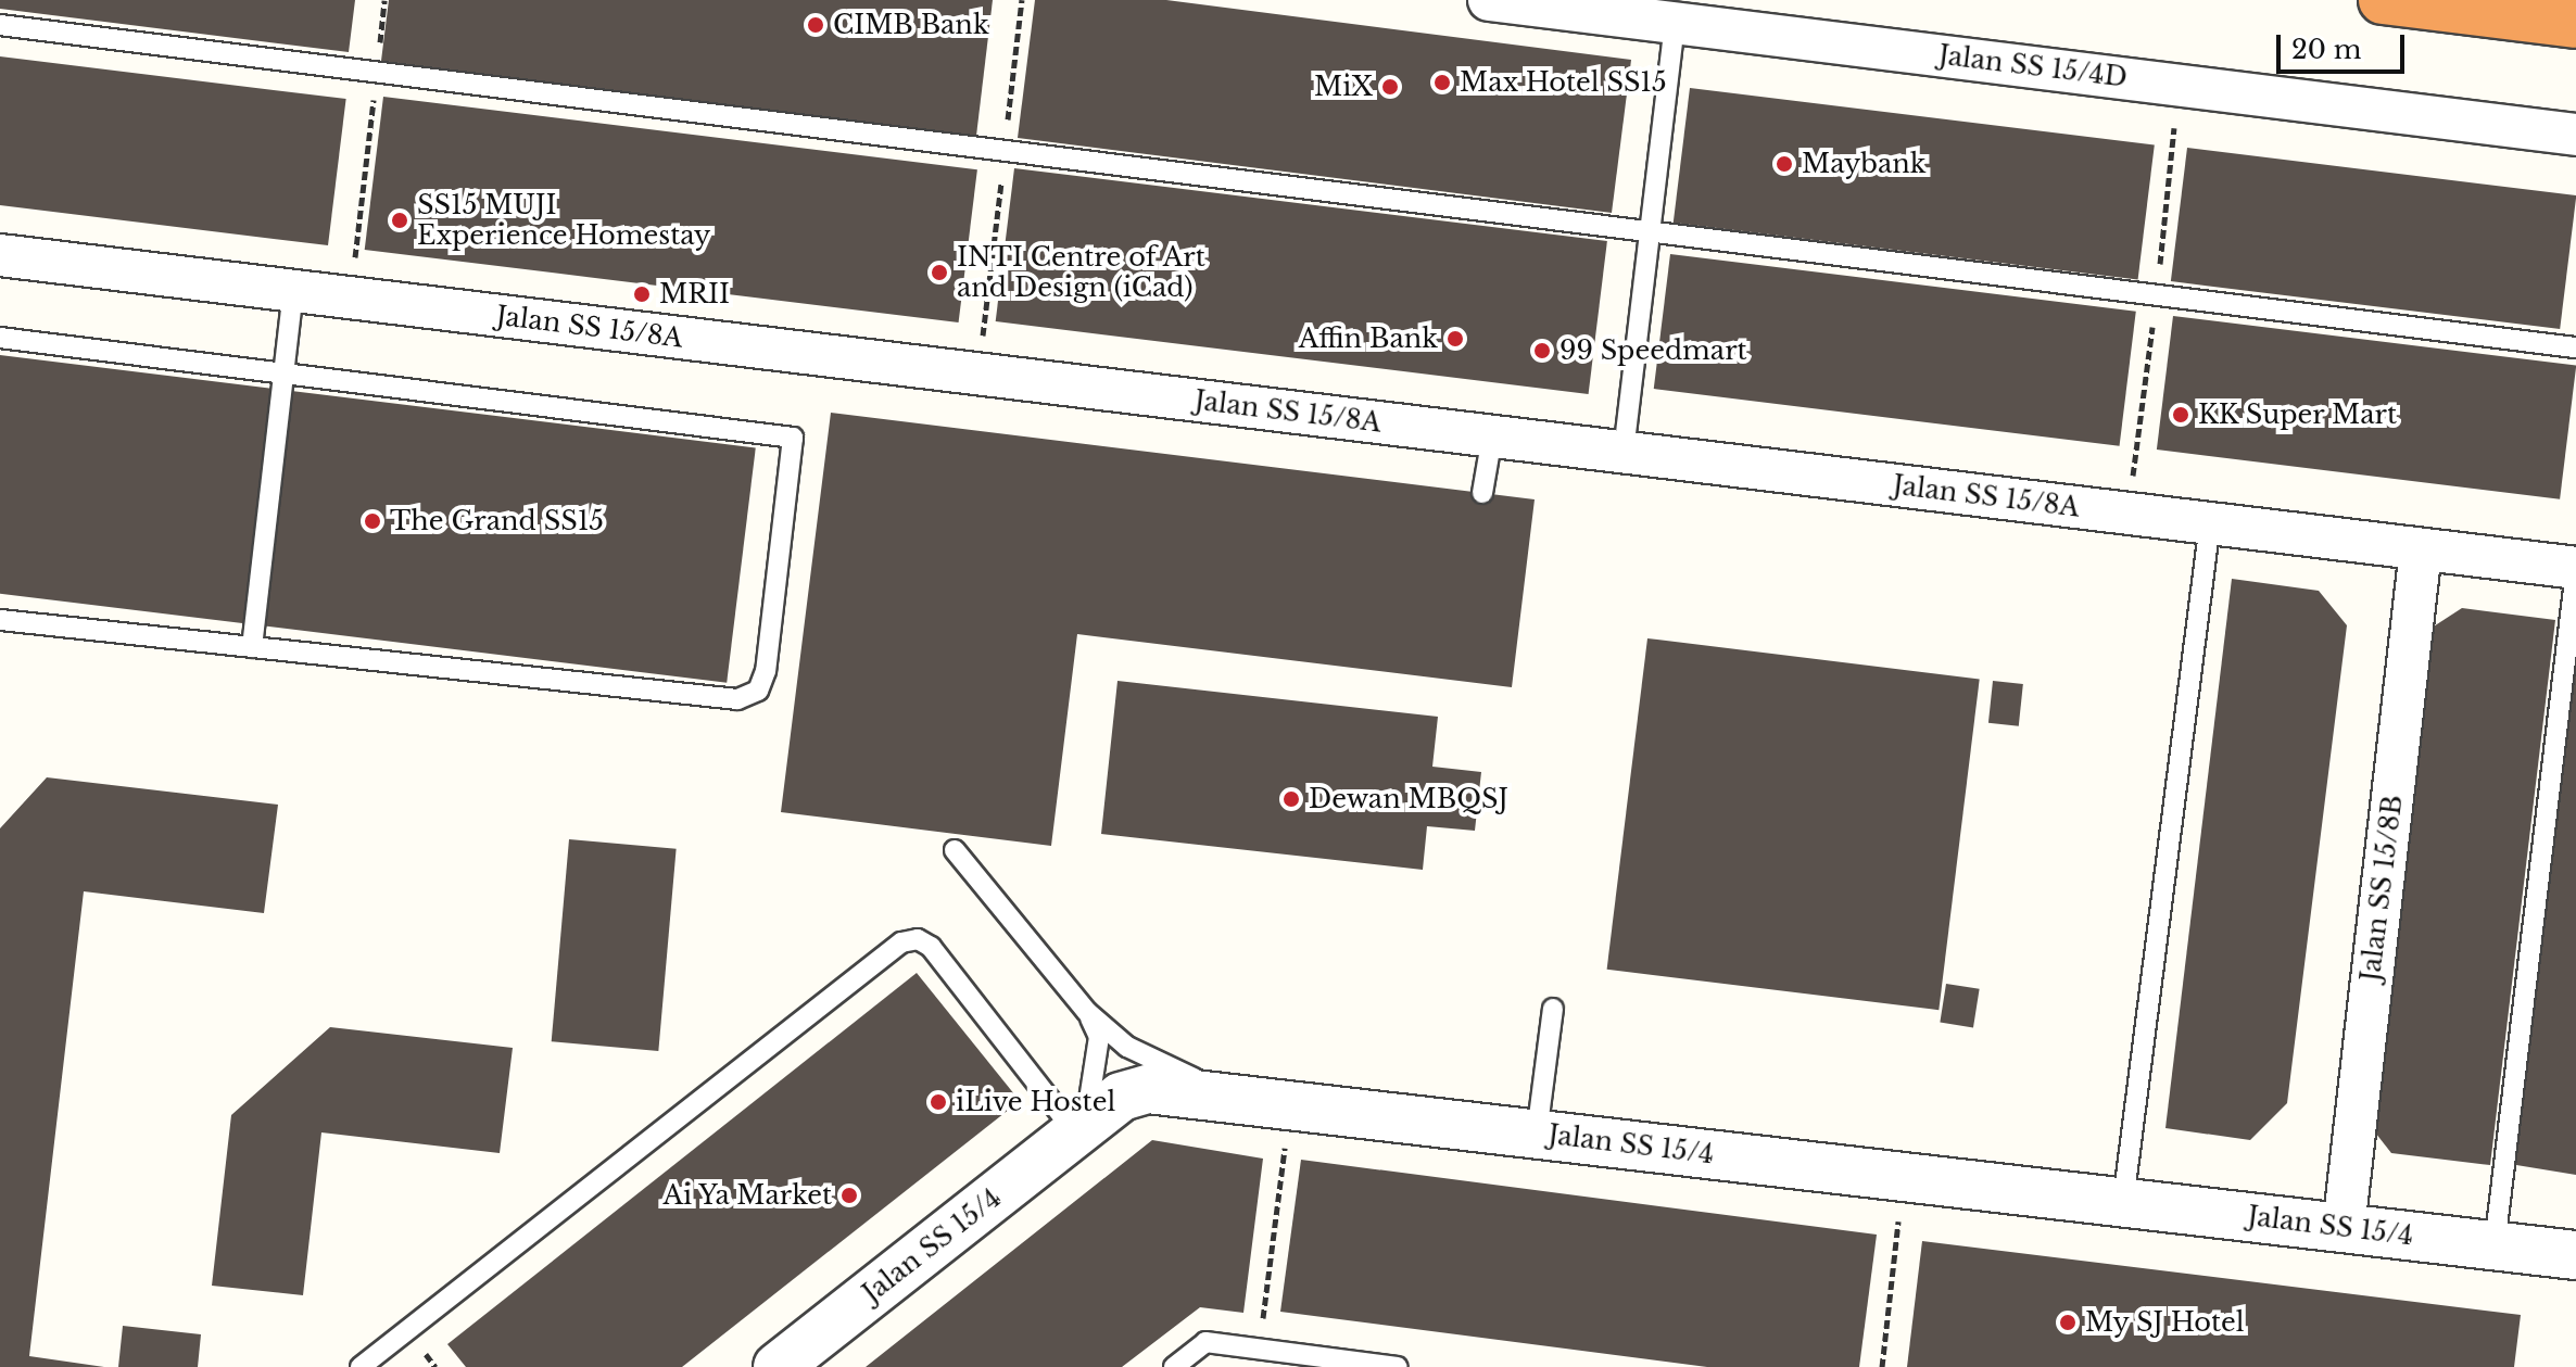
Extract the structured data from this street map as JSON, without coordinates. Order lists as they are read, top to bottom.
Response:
{
  "streets": {
    "street": [
      "Jalan SS 15/4D",
      "Jalan SS 15/8A",
      "Jalan SS 15/8B",
      "Jalan SS 15/4"
    ]
  },
  "crossings": [
    ["Jalan SS 15/8A", "Jalan SS 15/8B"],
    ["Jalan SS 15/8B", "Jalan SS 15/4"]
  ],
  "places": [
    "CIMB Bank",
    "Max Hotel SS15",
    "MiX",
    "Maybank",
    "SS15 MUJI Experience Homestay",
    "INTI Centre of Art and Design (iCad)",
    "MRII",
    "Affin Bank",
    "99 Speedmart",
    "KK Super Mart",
    "The Grand SS15",
    "Dewan MBQSJ",
    "iLive Hostel",
    "Ai Ya Market",
    "My SJ Hotel"
  ],
  "scale_bar": "20 m"
}
